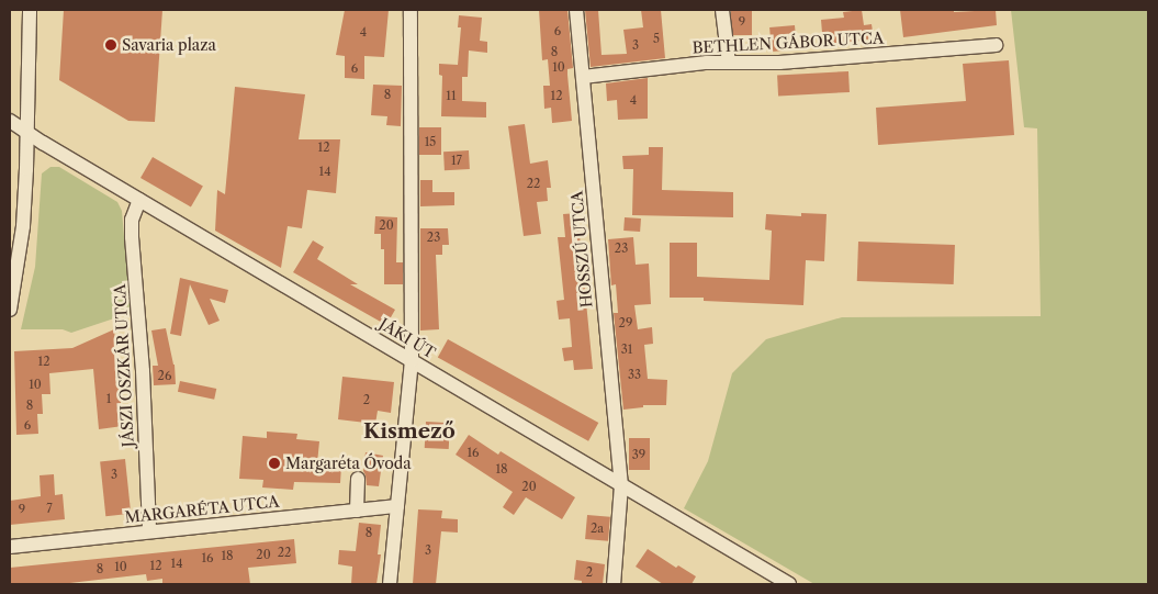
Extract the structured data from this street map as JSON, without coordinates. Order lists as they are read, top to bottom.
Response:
{
  "streets": {
    "street": [
      "BETHLEN GÁBOR UTCA",
      "HOSSZÚ UTCA",
      "JÁKI ÚT",
      "JÁSZI OSZKÁR UTCA",
      "MARGARÉTA UTCA"
    ]
  },
  "crossings": [
    ["BETHLEN GÁBOR UTCA", "HOSSZÚ UTCA"],
    ["HOSSZÚ UTCA", "JÁKI ÚT"],
    ["JÁKI ÚT", "JÁSZI OSZKÁR UTCA"],
    ["JÁSZI OSZKÁR UTCA", "MARGARÉTA UTCA"]
  ],
  "districts": ["Kismező"],
  "places": ["Savaria plaza", "Margaréta Óvoda"],
  "house_numbers": [
    "9",
    "6",
    "4",
    "5",
    "3",
    "8",
    "10",
    "6",
    "8",
    "11",
    "12",
    "4",
    "15",
    "12",
    "17",
    "14",
    "22",
    "20",
    "23",
    "23",
    "29",
    "31",
    "12",
    "33",
    "26",
    "10",
    "1",
    "2",
    "8",
    "6",
    "16",
    "39",
    "18",
    "3",
    "20",
    "7",
    "9",
    "2a",
    "8",
    "3",
    "22",
    "20",
    "18",
    "16",
    "14",
    "12",
    "10",
    "8",
    "2"
  ]
}
